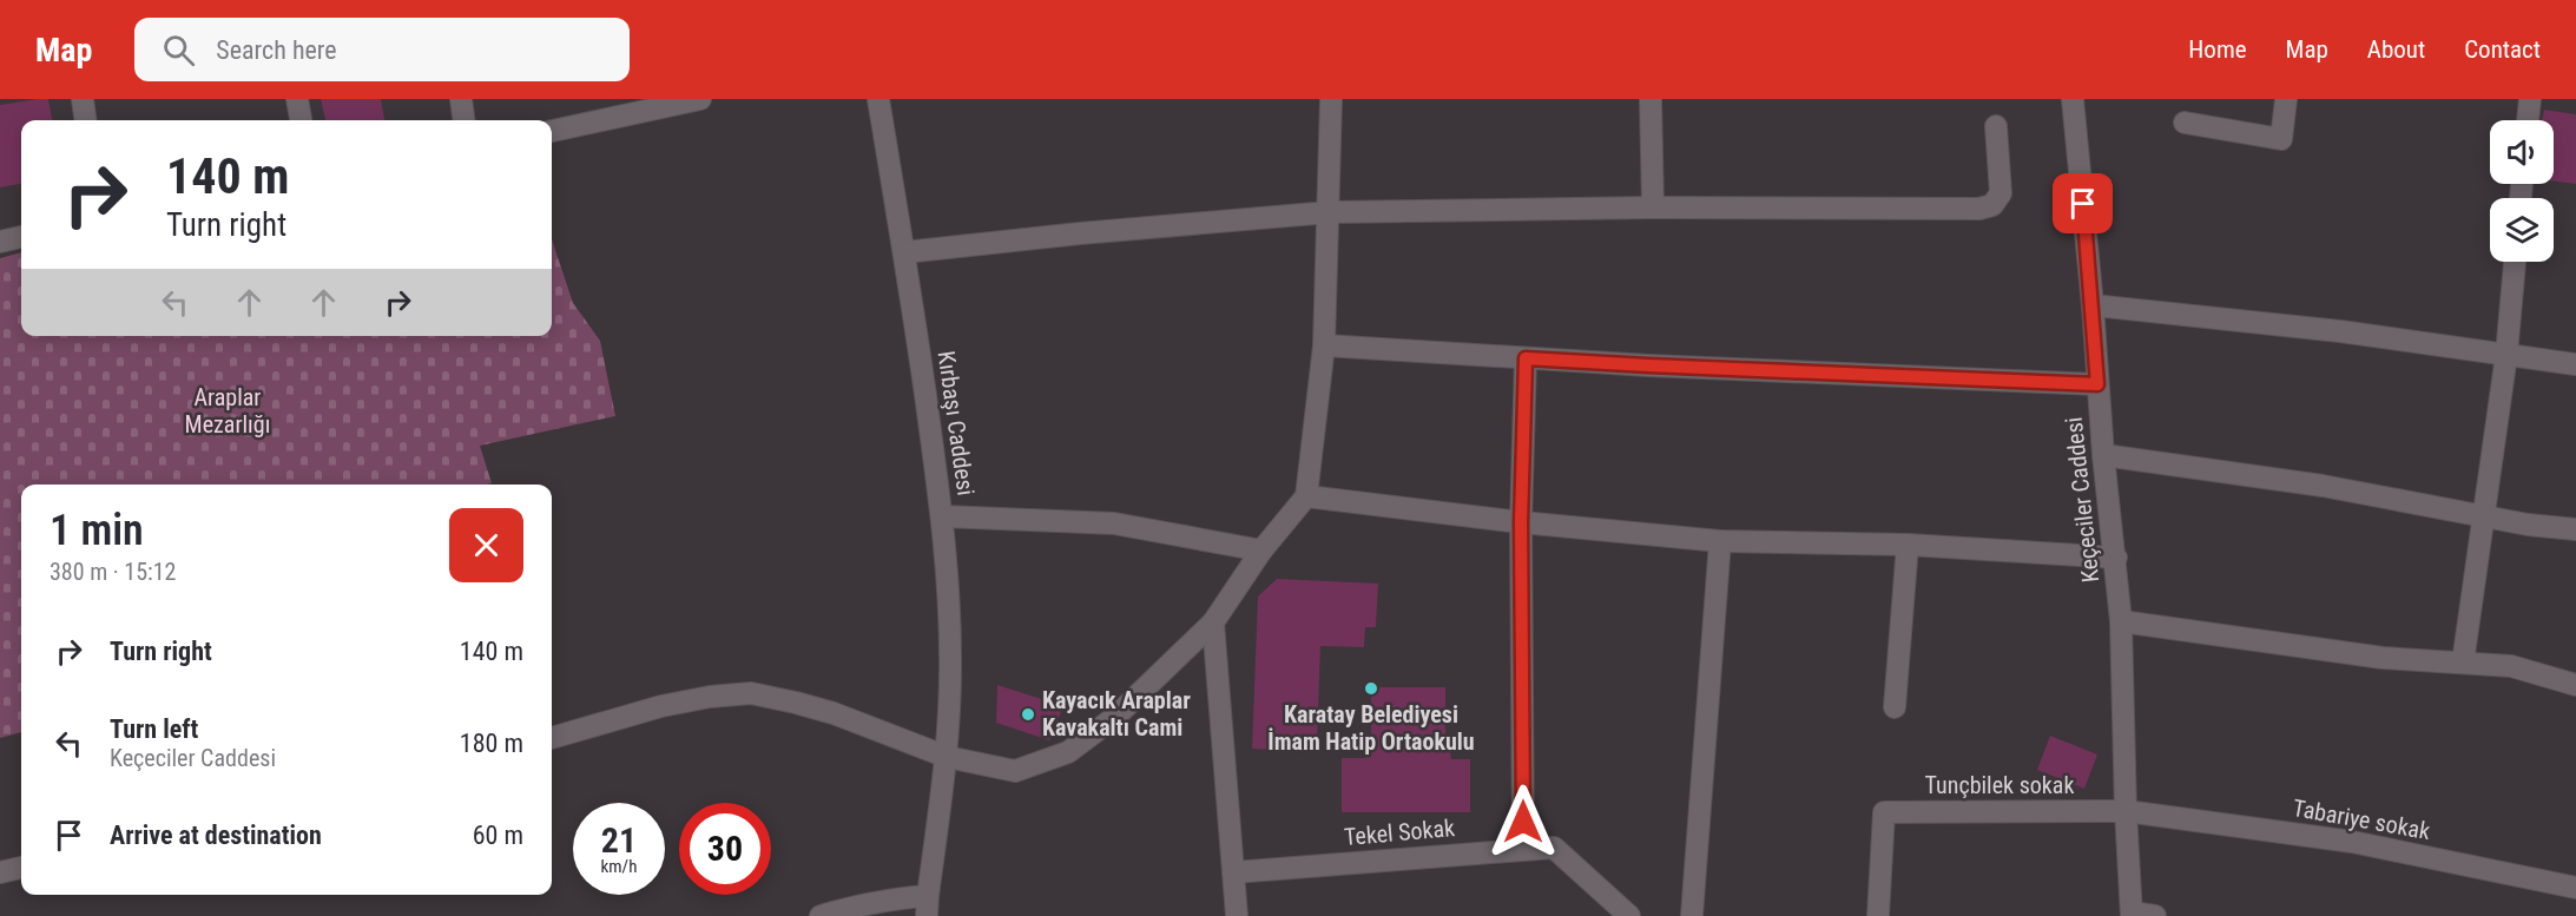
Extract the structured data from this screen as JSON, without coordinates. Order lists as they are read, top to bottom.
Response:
{
  "streets": {
    "street": [
      "Kırbaşı Caddesi",
      "Keçeciler Caddesi",
      "Tunçbilek sokak",
      "Tabariye sokak",
      "Tekel Sokak"
    ]
  },
  "crossings": [
    ["Keçeciler Caddesi", "Tunçbilek sokak"],
    ["Keçeciler Caddesi", "Tabariye sokak"],
    ["Tunçbilek sokak", "Tabariye sokak"]
  ],
  "parks": ["Araplar Mezarlığı"],
  "places": ["Karatay Belediyesi İmam Hatip Ortaokulu", "Kayacık Araplar Kavakaltı Cami"],
  "page": {
    "header": "Map",
    "search": "Search here",
    "nav": [
      "Home",
      "Map",
      "About",
      "Contact"
    ],
    "turn": ["140 m", "Turn right"],
    "heading": ["1 min", "380 m · 15:12"],
    "list": [
      {
        "name": "Turn right",
        "value": "140 m"
      },
      {
        "name": "Turn left",
        "note": "Keçeciler Caddesi",
        "value": "180 m"
      },
      {
        "name": "Arrive at destination",
        "value": "60 m"
      }
    ],
    "speed": "21 km/h",
    "limit": "30"
  }
}
